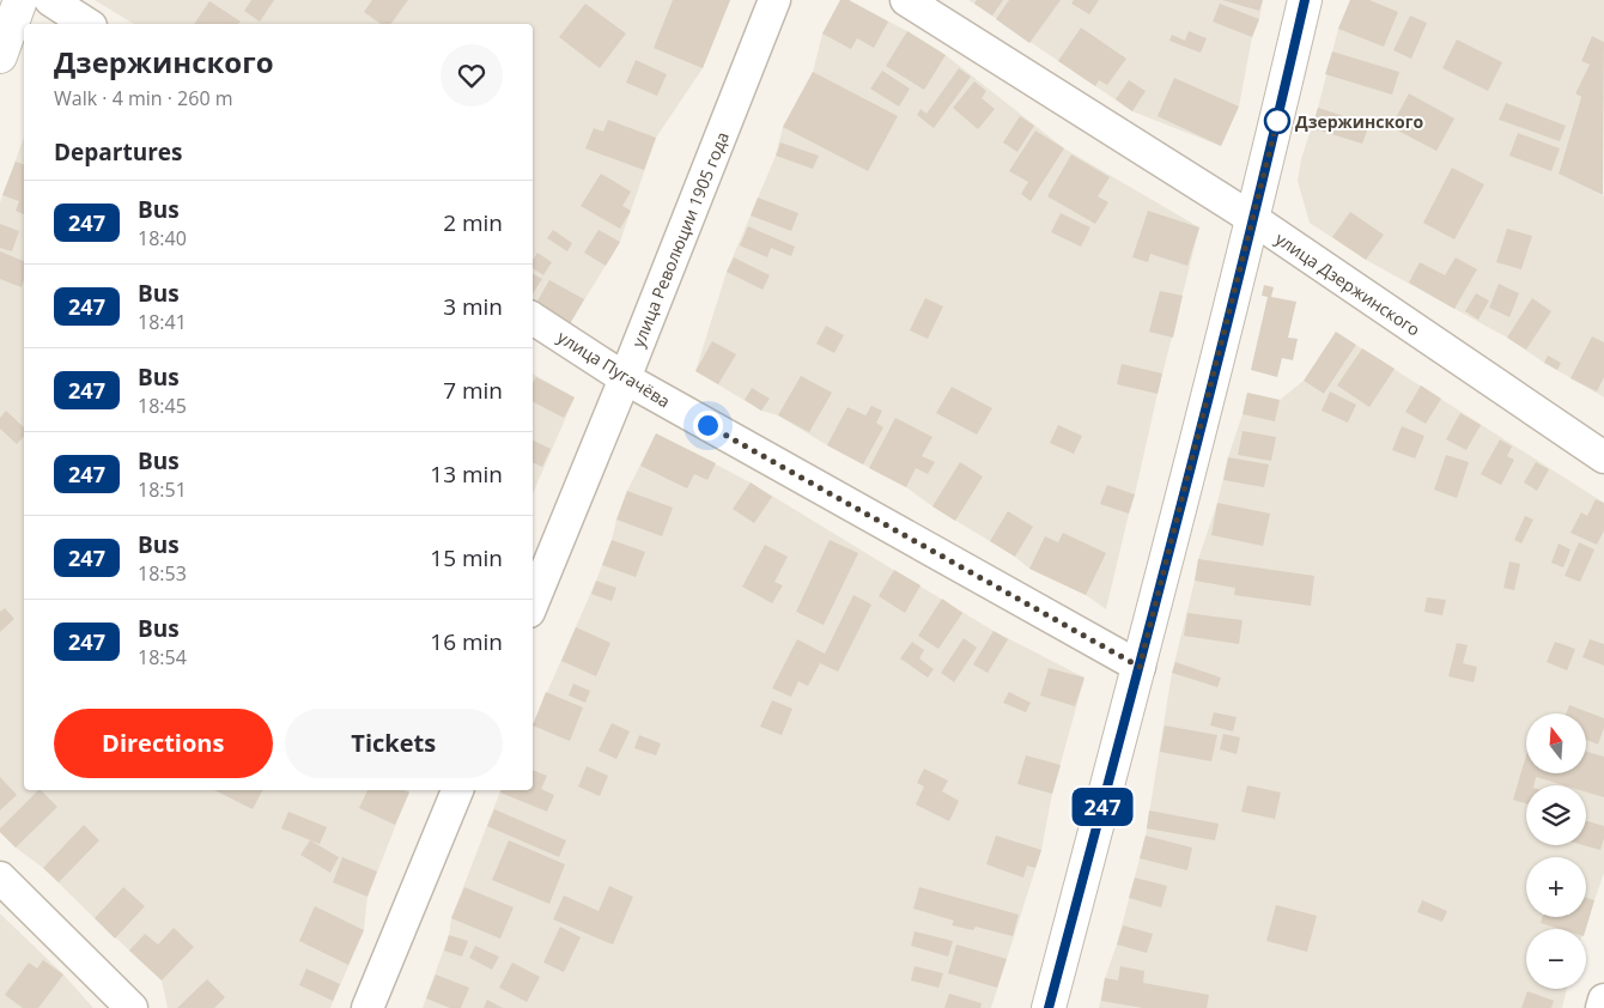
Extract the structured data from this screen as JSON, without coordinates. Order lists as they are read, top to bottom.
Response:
{
  "streets": {
    "street": ["улица Революции 1905 года", "улица Дзержинского", "улица Пугачёва"]
  },
  "crossings": [
    ["улица Революции 1905 года", "улица Пугачёва"]
  ],
  "places": ["Дзержинского"],
  "lines": ["bus line 247"],
  "north": "top",
  "page": {
    "on_map": "247",
    "heading": [
      ["Дзержинского", "Walk · 4 min · 260 m"],
      "Departures"
    ],
    "list": [
      {
        "mark": "247",
        "name": "Bus",
        "note": "18:40",
        "value": "2 min"
      },
      {
        "mark": "247",
        "name": "Bus",
        "note": "18:41",
        "value": "3 min"
      },
      {
        "mark": "247",
        "name": "Bus",
        "note": "18:45",
        "value": "7 min"
      },
      {
        "mark": "247",
        "name": "Bus",
        "note": "18:51",
        "value": "13 min"
      },
      {
        "mark": "247",
        "name": "Bus",
        "note": "18:53",
        "value": "15 min"
      },
      {
        "mark": "247",
        "name": "Bus",
        "note": "18:54",
        "value": "16 min"
      }
    ],
    "buttons": ["Directions", "Tickets"],
    "map_buttons": ["+", "−"]
  }
}
